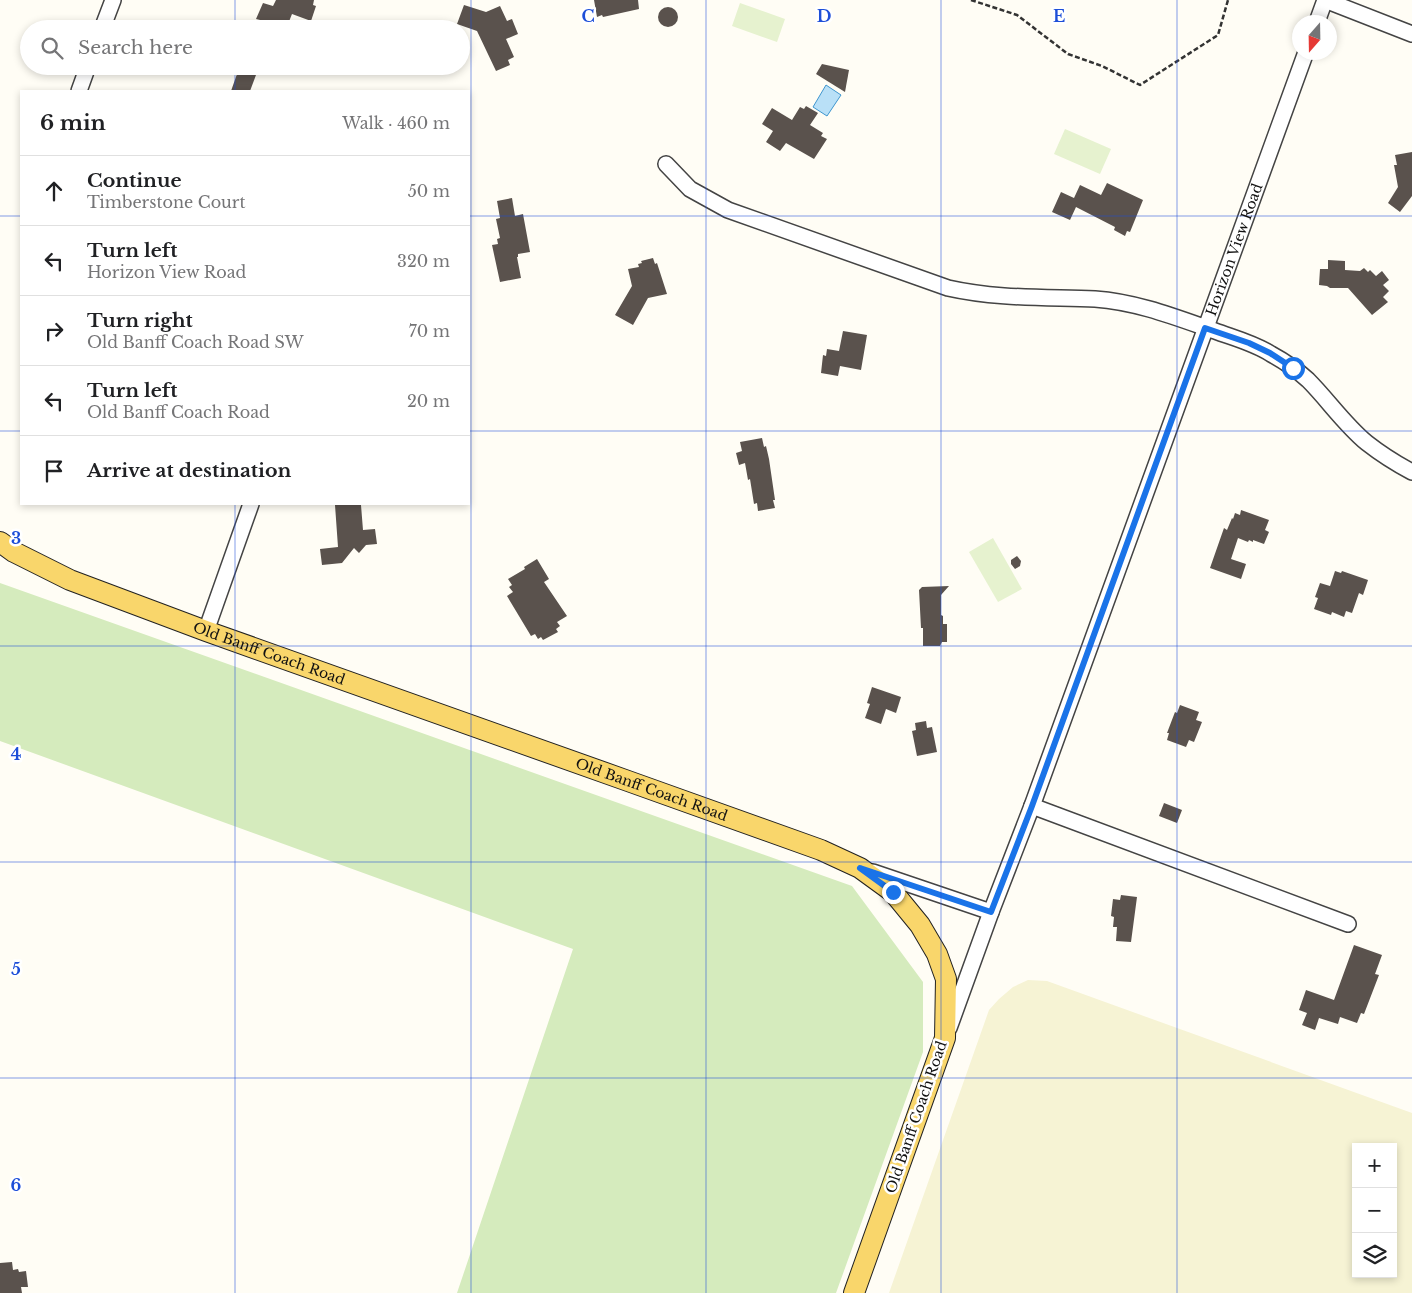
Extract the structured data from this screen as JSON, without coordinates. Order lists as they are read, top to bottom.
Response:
{
  "streets": {
    "main road": ["Old Banff Coach Road"],
    "street": ["Horizon View Road"]
  },
  "crossings": [
    ["Horizon View Road", "Old Banff Coach Road"]
  ],
  "north": "bottom",
  "page": {
    "search": "Search here",
    "heading": ["6 min", "Walk · 460 m"],
    "list": [
      ["Continue", "Timberstone Court", "50 m"],
      ["Turn left", "Horizon View Road", "320 m"],
      ["Turn right", "Old Banff Coach Road SW", "70 m"],
      ["Turn left", "Old Banff Coach Road", "20 m"],
      "Arrive at destination"
    ],
    "map_buttons": ["+", "−"]
  },
  "grid": {
    "columns": ["C", "D", "E"],
    "rows": [
      "3",
      "4",
      "5",
      "6"
    ]
  }
}
